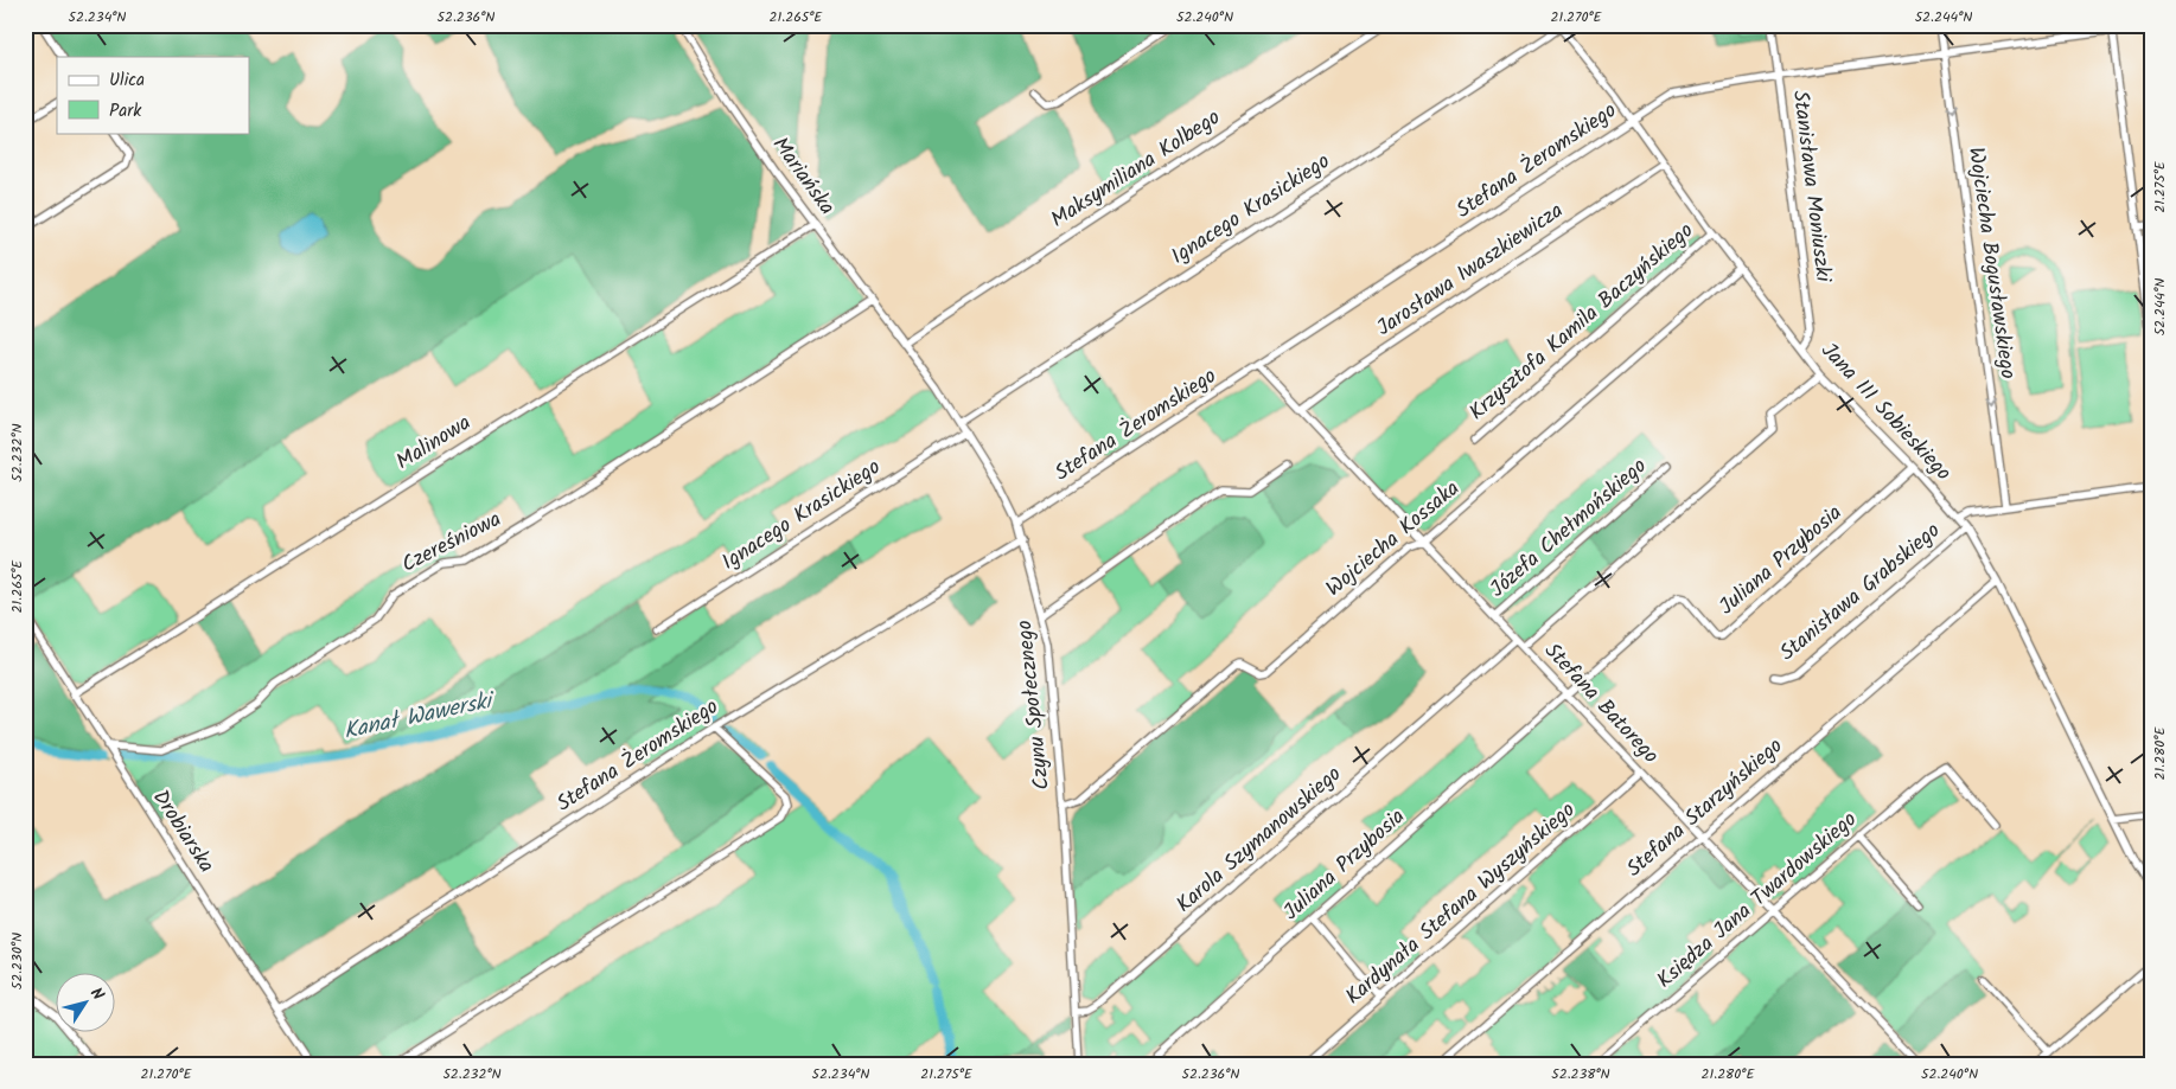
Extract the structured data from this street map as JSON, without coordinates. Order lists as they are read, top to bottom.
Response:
{
  "streets": {
    "street": [
      "Stefana Żeromskiego",
      "Maksymiliana Kolbego",
      "Mariańska",
      "Stanisława Moniuszki",
      "Ignacego Krasickiego",
      "Wojciecha Bogusławskiego",
      "Jarosława Iwaszkiewicza",
      "Krzysztofa Kamila Baczyńskiego",
      "Jana III Sobieskiego",
      "Malinowa",
      "Józefa Chełmońskiego",
      "Wojciecha Kossaka",
      "Czereśniowa",
      "Juliana Przybosia",
      "Stanisława Grabskiego",
      "Stefana Batorego",
      "Czynu Społecznego",
      "Stefana Starzyńskiego",
      "Drobiarska",
      "Karola Szymanowskiego",
      "Księdza Jana Twardowskiego",
      "Kardynała Stefana Wyszyńskiego"
    ]
  },
  "crossings": [
    ["Stefana Żeromskiego", "Stanisława Moniuszki"],
    ["Stefana Żeromskiego", "Wojciecha Bogusławskiego"],
    ["Stefana Żeromskiego", "Jana III Sobieskiego"],
    ["Stefana Żeromskiego", "Stefana Batorego"],
    ["Stefana Żeromskiego", "Czynu Społecznego"],
    ["Stefana Żeromskiego", "Drobiarska"],
    ["Maksymiliana Kolbego", "Mariańska"],
    ["Maksymiliana Kolbego", "Czynu Społecznego"],
    ["Mariańska", "Malinowa"],
    ["Mariańska", "Czereśniowa"],
    ["Mariańska", "Czynu Społecznego"],
    ["Stanisława Moniuszki", "Jana III Sobieskiego"],
    ["Ignacego Krasickiego", "Jana III Sobieskiego"],
    ["Ignacego Krasickiego", "Czynu Społecznego"],
    ["Wojciecha Bogusławskiego", "Stanisława Grabskiego"],
    ["Jarosława Iwaszkiewicza", "Jana III Sobieskiego"],
    ["Jarosława Iwaszkiewicza", "Stefana Batorego"],
    ["Krzysztofa Kamila Baczyńskiego", "Jana III Sobieskiego"],
    ["Jana III Sobieskiego", "Wojciecha Kossaka"],
    ["Jana III Sobieskiego", "Juliana Przybosia"],
    ["Jana III Sobieskiego", "Stanisława Grabskiego"],
    ["Jana III Sobieskiego", "Stefana Starzyńskiego"],
    ["Malinowa", "Drobiarska"],
    ["Józefa Chełmońskiego", "Stefana Batorego"],
    ["Wojciecha Kossaka", "Stefana Batorego"],
    ["Wojciecha Kossaka", "Czynu Społecznego"],
    ["Czereśniowa", "Drobiarska"],
    ["Juliana Przybosia", "Stefana Batorego"],
    ["Stefana Batorego", "Stefana Starzyńskiego"],
    ["Stefana Batorego", "Karola Szymanowskiego"],
    ["Stefana Batorego", "Księdza Jana Twardowskiego"],
    ["Stefana Batorego", "Kardynała Stefana Wyszyńskiego"],
    ["Czynu Społecznego", "Karola Szymanowskiego"]
  ],
  "one_way": ["Wojciecha Bogusławskiego"],
  "water": ["Kanał Wawerski"],
  "legend": ["Ulica", "Park"],
  "north": "top right",
  "coordinates": [
    "52.234°N",
    "52.236°N",
    "21.265°E",
    "52.240°N",
    "21.270°E",
    "52.244°N",
    "21.275°E",
    "52.232°N",
    "21.280°E",
    "52.230°N",
    "52.238°N"
  ]
}
